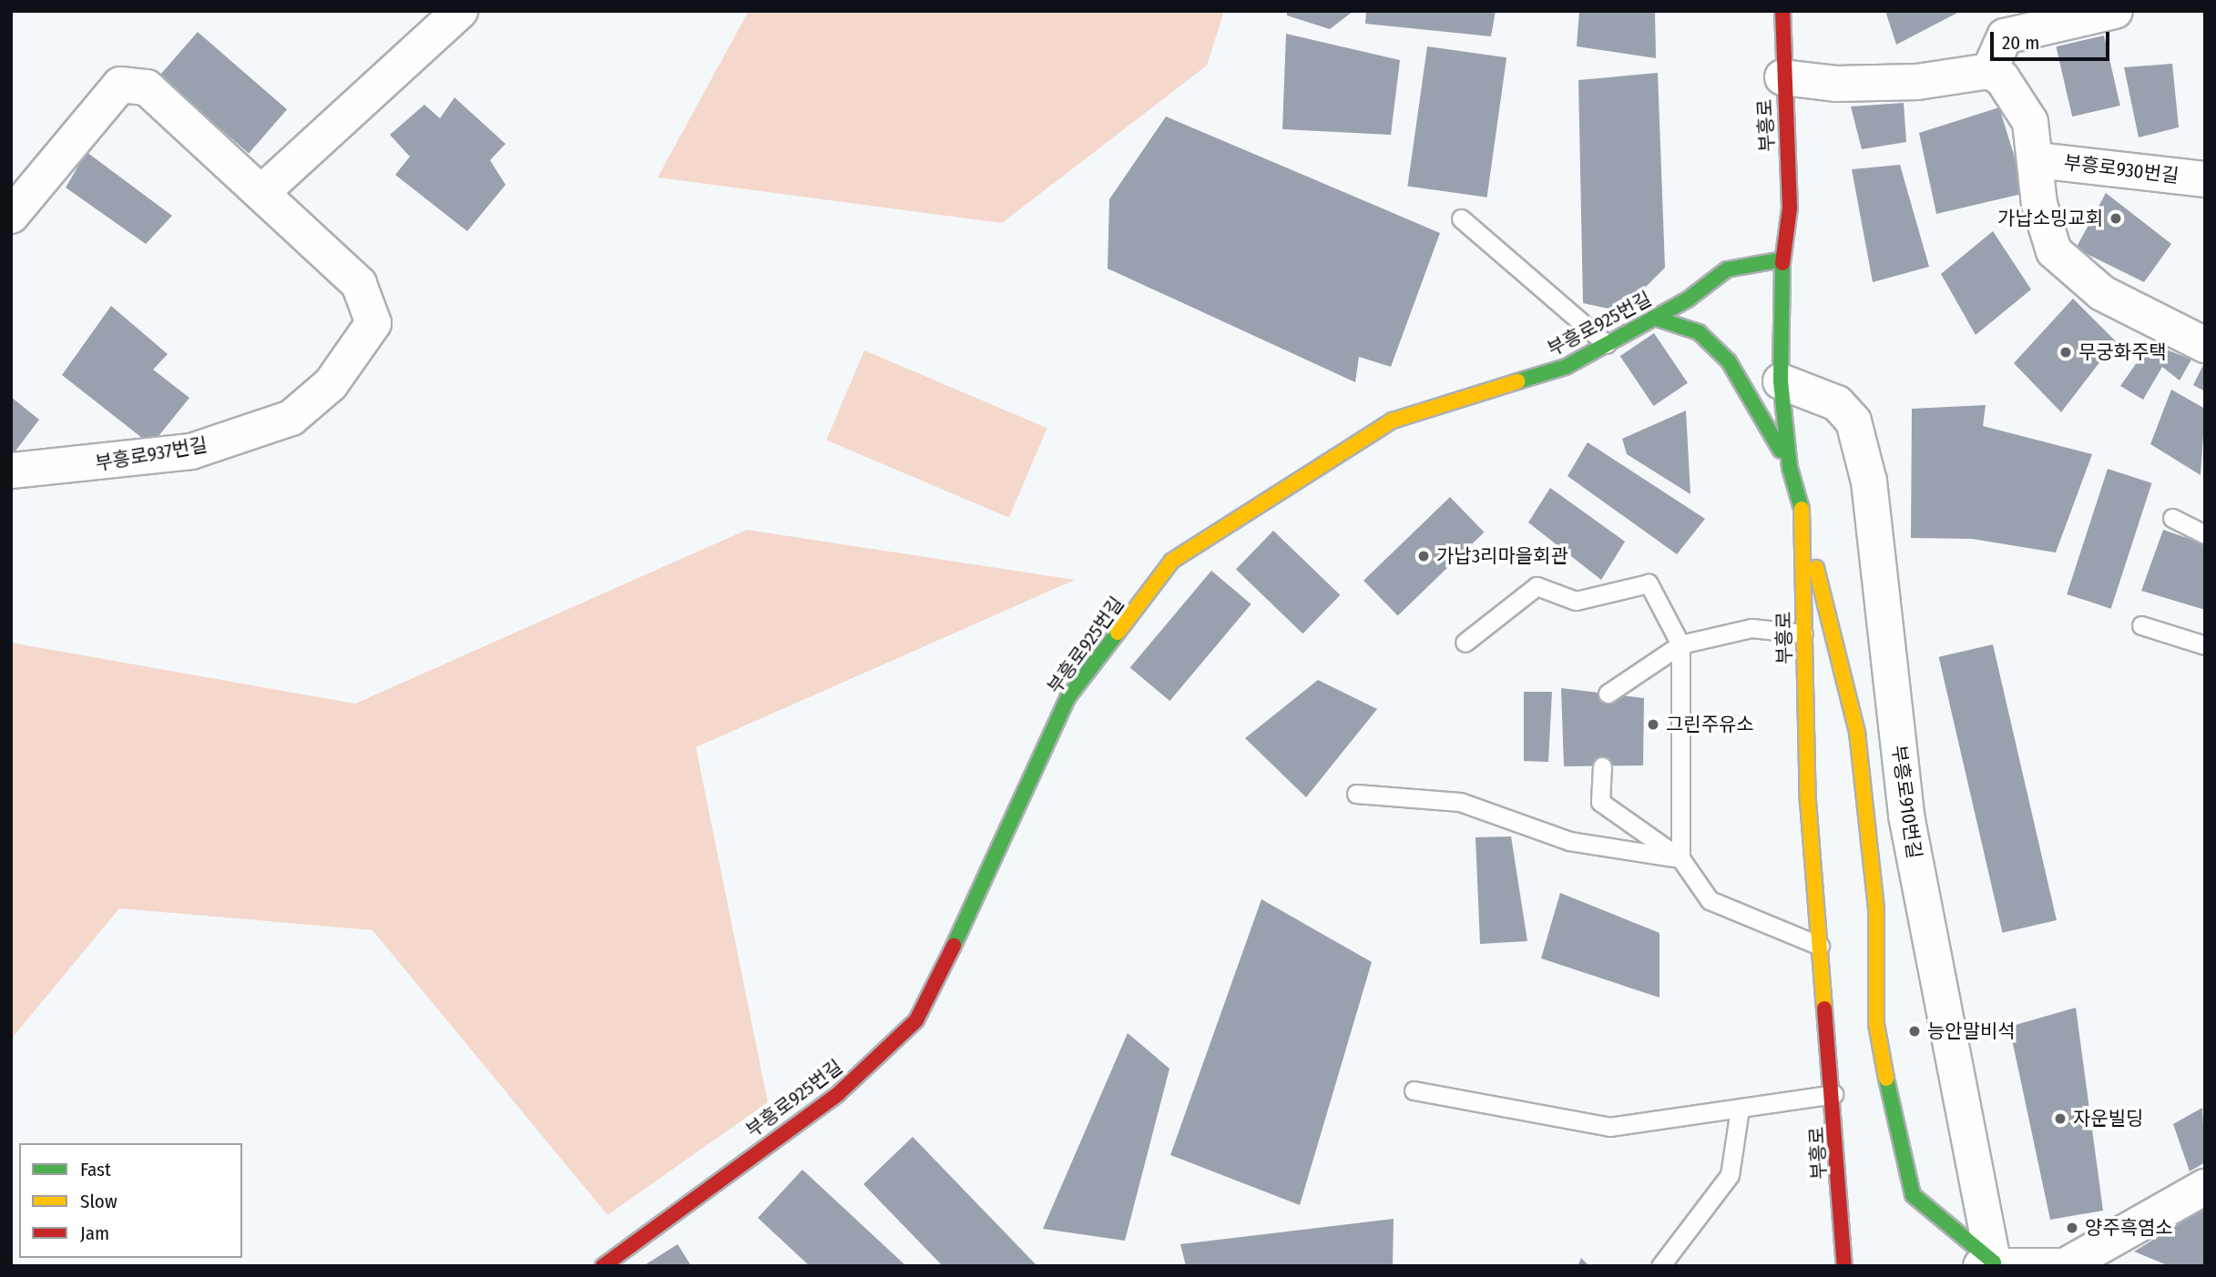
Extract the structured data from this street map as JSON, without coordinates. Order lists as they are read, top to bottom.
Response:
{
  "streets": {
    "main road": ["부흥로", "부흥로925번길"],
    "street": ["부흥로930번길", "부흥로937번길", "부흥로910번길"]
  },
  "crossings": [
    ["부흥로", "부흥로925번길"],
    ["부흥로", "부흥로910번길"]
  ],
  "places": [
    "가납소밍교회",
    "무궁화주택",
    "가납3리마을회관",
    "그린주유소",
    "능안말비석",
    "자운빌딩",
    "양주흑염소"
  ],
  "legend": ["Fast", "Slow", "Jam"],
  "scale_bar": "20 m"
}
